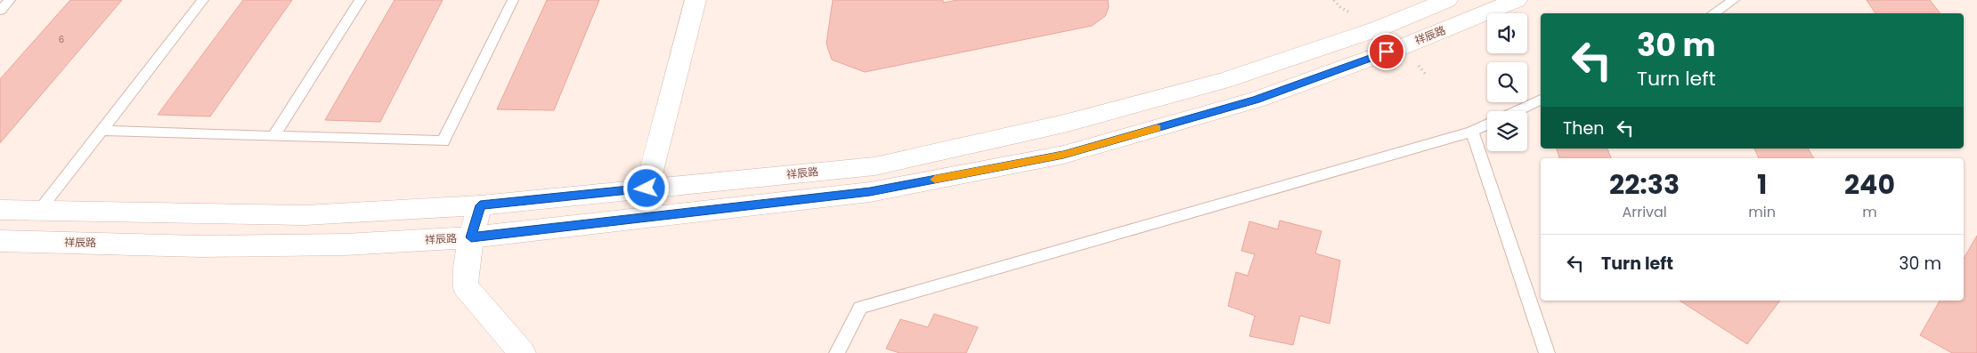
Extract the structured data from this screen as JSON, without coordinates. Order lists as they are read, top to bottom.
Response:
{
  "streets": {
    "street": ["祥辰路"]
  },
  "house_numbers": ["6"],
  "page": {
    "turn": ["30 m", "Turn left"],
    "then": "Then",
    "eta": [
      "22:33",
      "Arrival",
      "1",
      "min",
      "240",
      "m"
    ],
    "list": [
      {
        "name": "Turn left",
        "value": "30 m"
      }
    ]
  }
}
